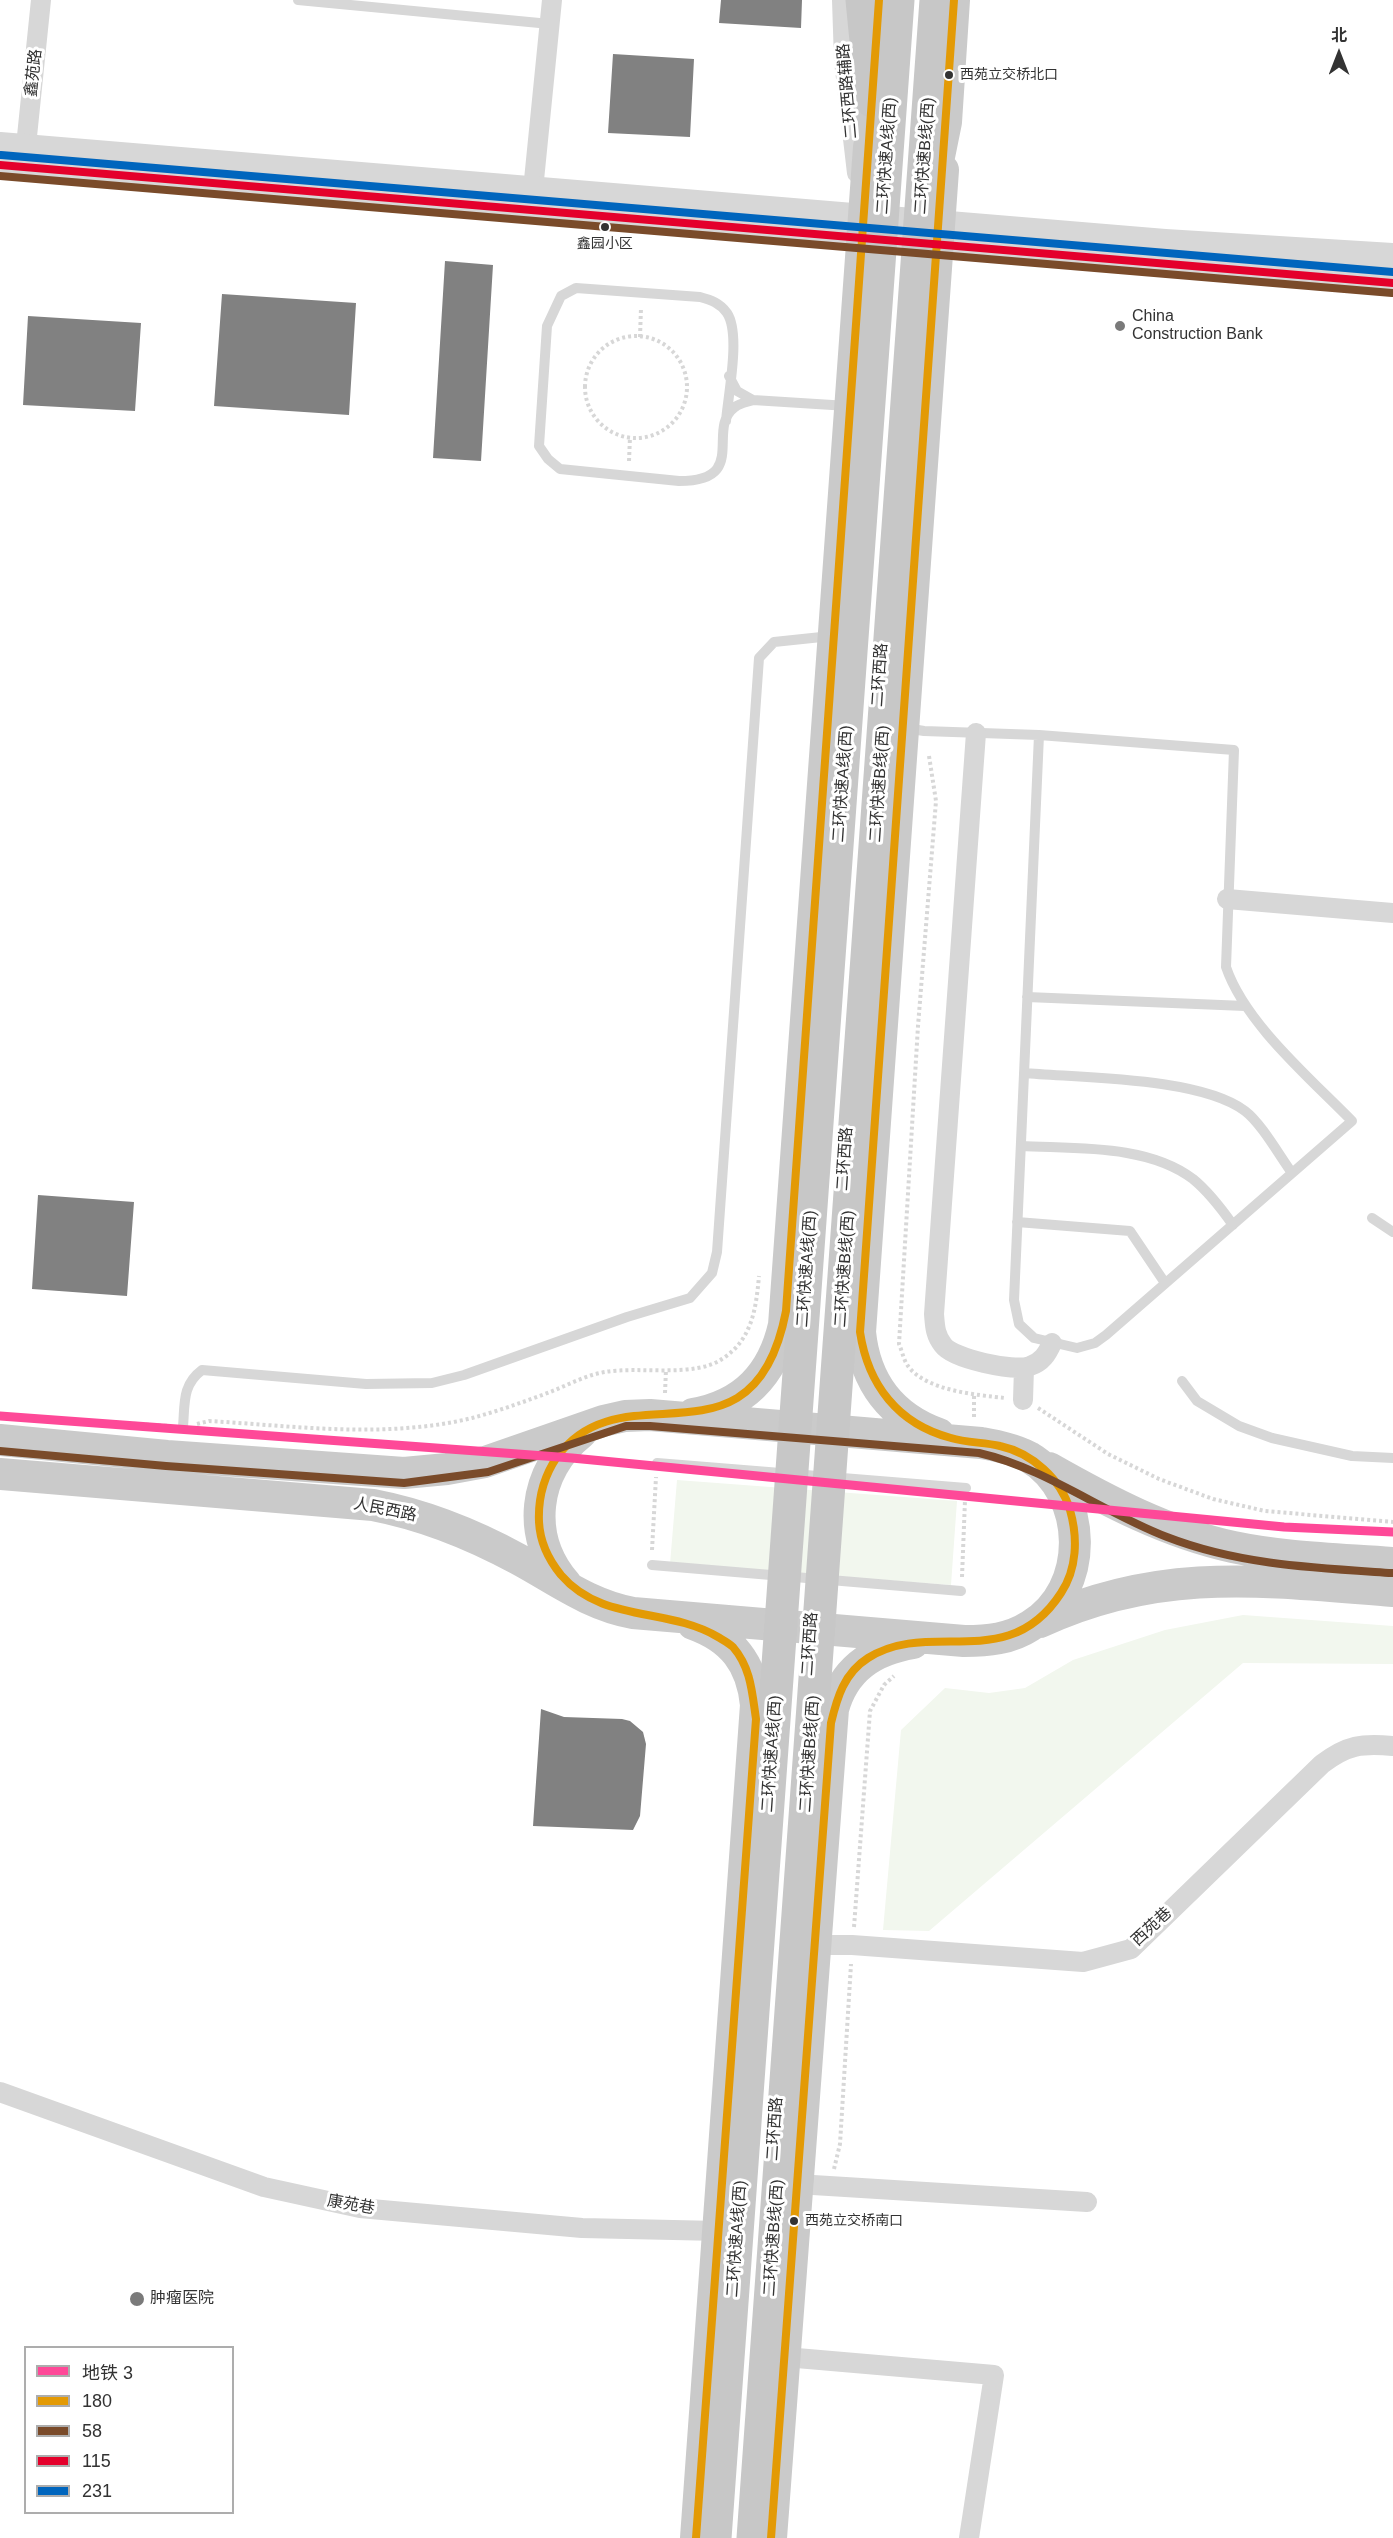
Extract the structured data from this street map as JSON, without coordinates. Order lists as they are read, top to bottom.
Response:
{
  "streets": {
    "highway": ["二环快速A线(西)", "二环快速B线(西)"],
    "main road": ["二环西路"],
    "street": [
      "鑫苑路",
      "二环西路辅路",
      "西苑巷",
      "康苑巷"
    ]
  },
  "crossings": [
    ["二环西路辅路", "二环西路"]
  ],
  "places": [
    "西苑立交桥北口",
    "鑫园小区",
    "China Construction Bank",
    "西苑立交桥南口",
    "肿瘤医院"
  ],
  "lines": [
    "transit line 180",
    "transit line 231",
    "transit line 115",
    "transit line 58",
    "metro line 3"
  ],
  "legend": [
    "地铁 3",
    "180",
    "58",
    "115",
    "231"
  ],
  "north": "top"
}
